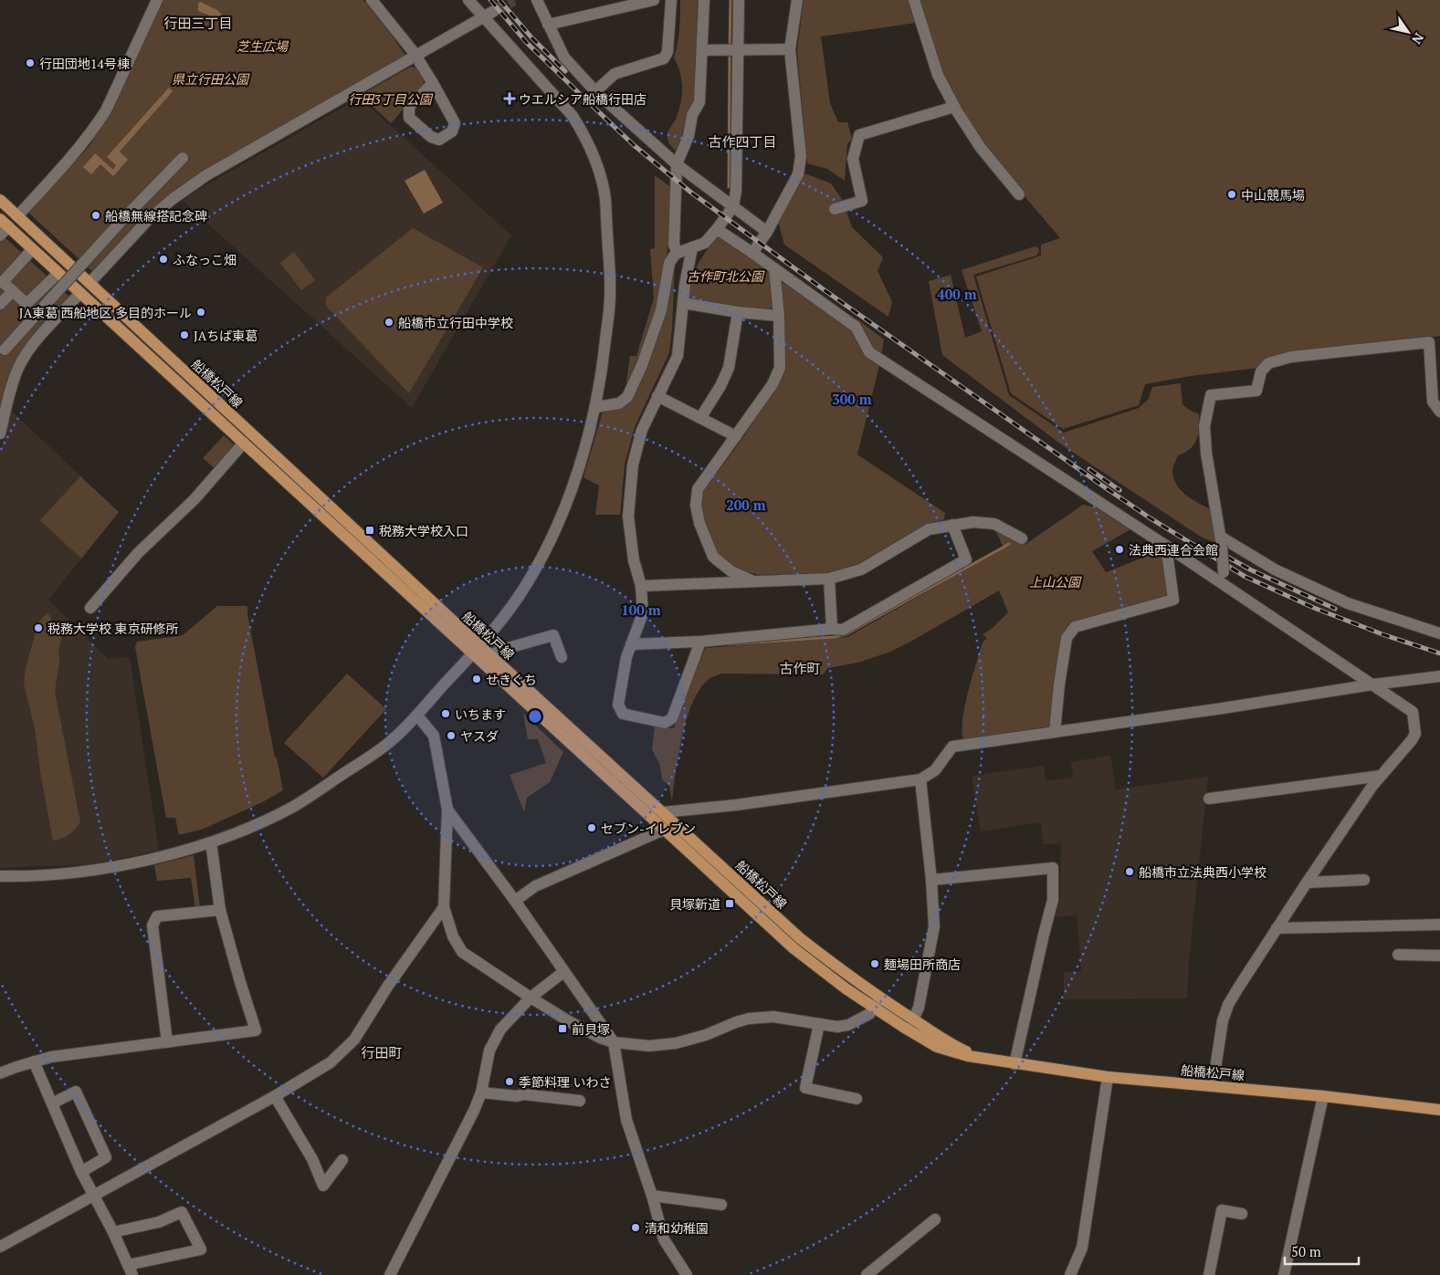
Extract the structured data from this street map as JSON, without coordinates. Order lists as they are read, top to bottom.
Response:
{
  "streets": {
    "main road": ["船橋松戸線"]
  },
  "districts": [
    "行田三丁目",
    "古作四丁目",
    "古作町",
    "行田町"
  ],
  "parks": [
    "芝生広場",
    "県立行田公園",
    "行田3丁目公園",
    "古作町北公園",
    "上山公園"
  ],
  "places": {
    "other": [
      "行田団地14号棟",
      "中山競馬場",
      "船橋無線搭記念碑",
      "ふなっこ畑",
      "JA東葛 西船地区 多目的ホール",
      "船橋市立行田中学校",
      "JAちば東葛",
      "法典西連合会館",
      "税務大学校 東京研修所",
      "せきぐち",
      "いちます",
      "ヤスダ",
      "セブン-イレブン",
      "船橋市立法典西小学校",
      "麺場田所商店",
      "季節料理 いわさ",
      "清和幼稚園"
    ],
    "health": ["ウエルシア船橋行田店"],
    "transit": ["税務大学校入口", "貝塚新道", "前貝塚"]
  },
  "scale_bar": "50 m",
  "north": "bottom right",
  "rings": [
    "400 m",
    "300 m",
    "200 m",
    "100 m"
  ]
}
